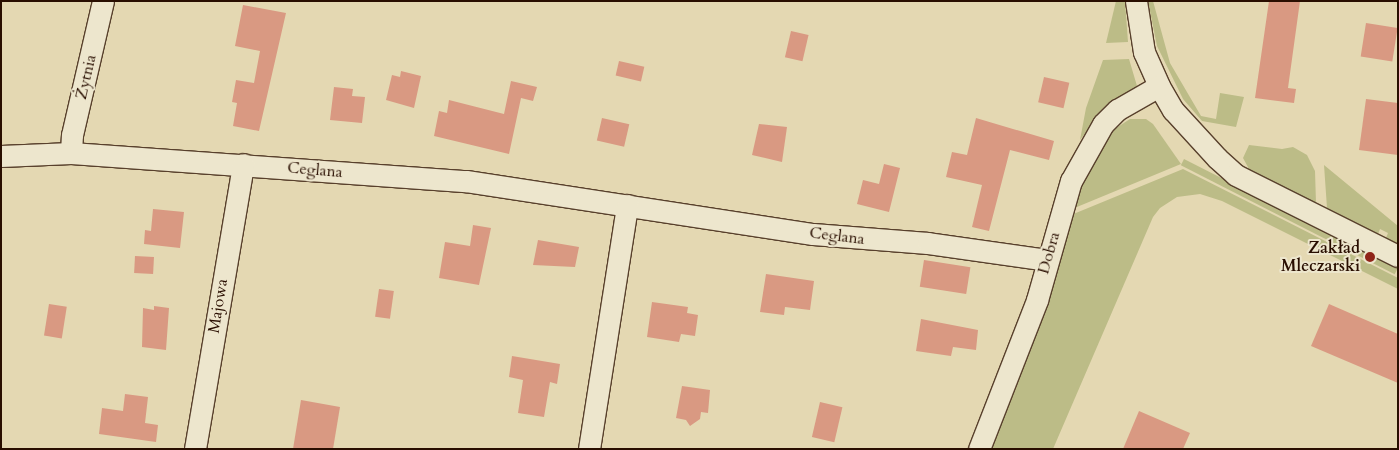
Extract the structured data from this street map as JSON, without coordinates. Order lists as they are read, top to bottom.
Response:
{
  "streets": {
    "street": [
      "Żytnia",
      "Ceglana",
      "Dobra",
      "Majowa"
    ]
  },
  "crossings": [
    ["Żytnia", "Ceglana"],
    ["Ceglana", "Dobra"],
    ["Ceglana", "Majowa"]
  ],
  "places": ["Zakład Mleczarski"]
}
